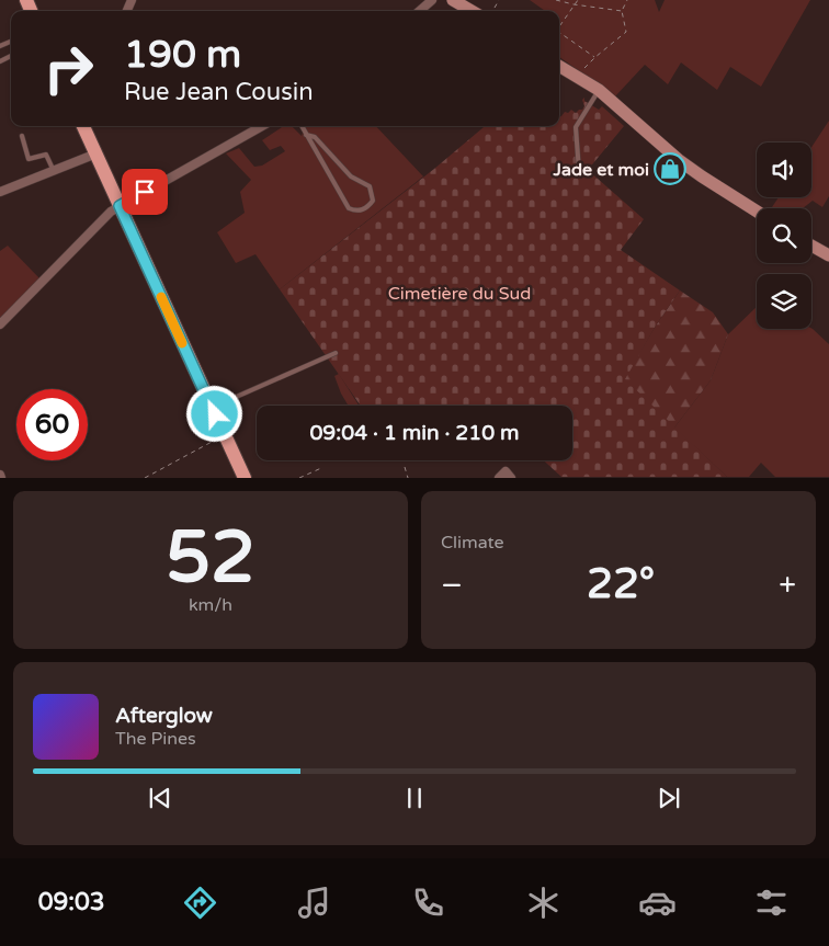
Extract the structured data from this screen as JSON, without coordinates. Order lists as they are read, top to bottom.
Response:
{
  "parks": ["Cimetière du Sud"],
  "places": {
    "shop": ["Jade et moi"]
  },
  "page": {
    "turn": ["190 m", "Rue Jean Cousin"],
    "limit": "60",
    "trip": "09:04 · 1 min · 210 m",
    "tile": [
      ["52", "km/h"],
      "Climate"
    ],
    "heat": ["−", "22°", "+"],
    "song": ["Afterglow", "The Pines"],
    "tabs": "09:03"
  }
}
